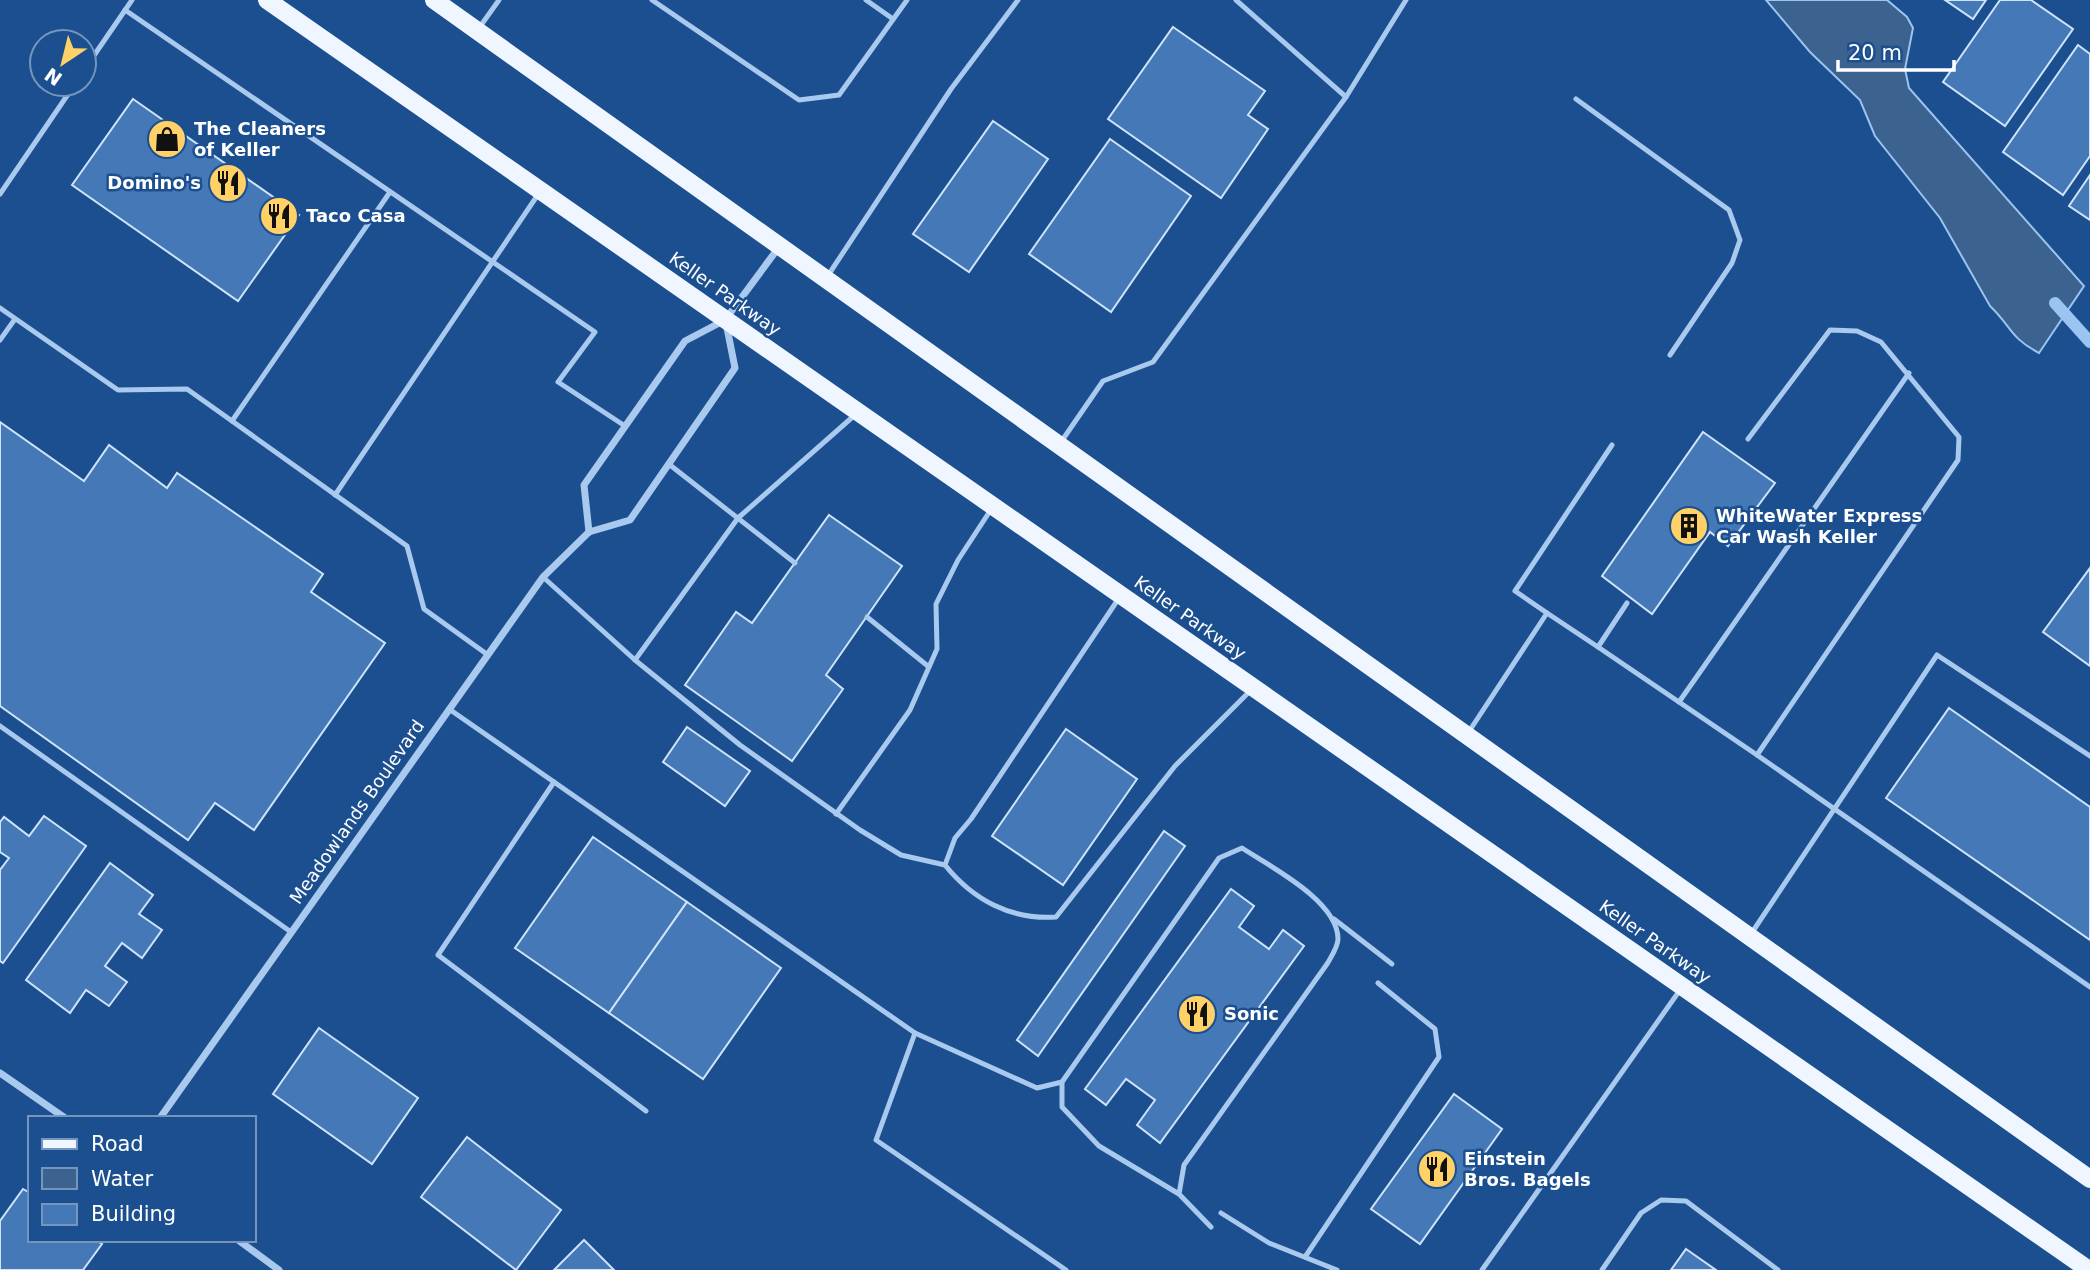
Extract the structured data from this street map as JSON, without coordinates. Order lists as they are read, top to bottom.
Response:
{
  "streets": {
    "main road": ["Keller Parkway"],
    "street": ["Meadowlands Boulevard"]
  },
  "crossings": [
    ["Keller Parkway", "Meadowlands Boulevard"]
  ],
  "places": {
    "shop": ["The Cleaners of Keller"],
    "restaurant": [
      "Domino's",
      "Taco Casa",
      "Sonic",
      "Einstein Bros. Bagels"
    ],
    "building": ["WhiteWater Express Car Wash Keller"]
  },
  "legend": ["Road", "Water", "Building"],
  "scale_bar": "20 m",
  "north": "bottom left"
}
